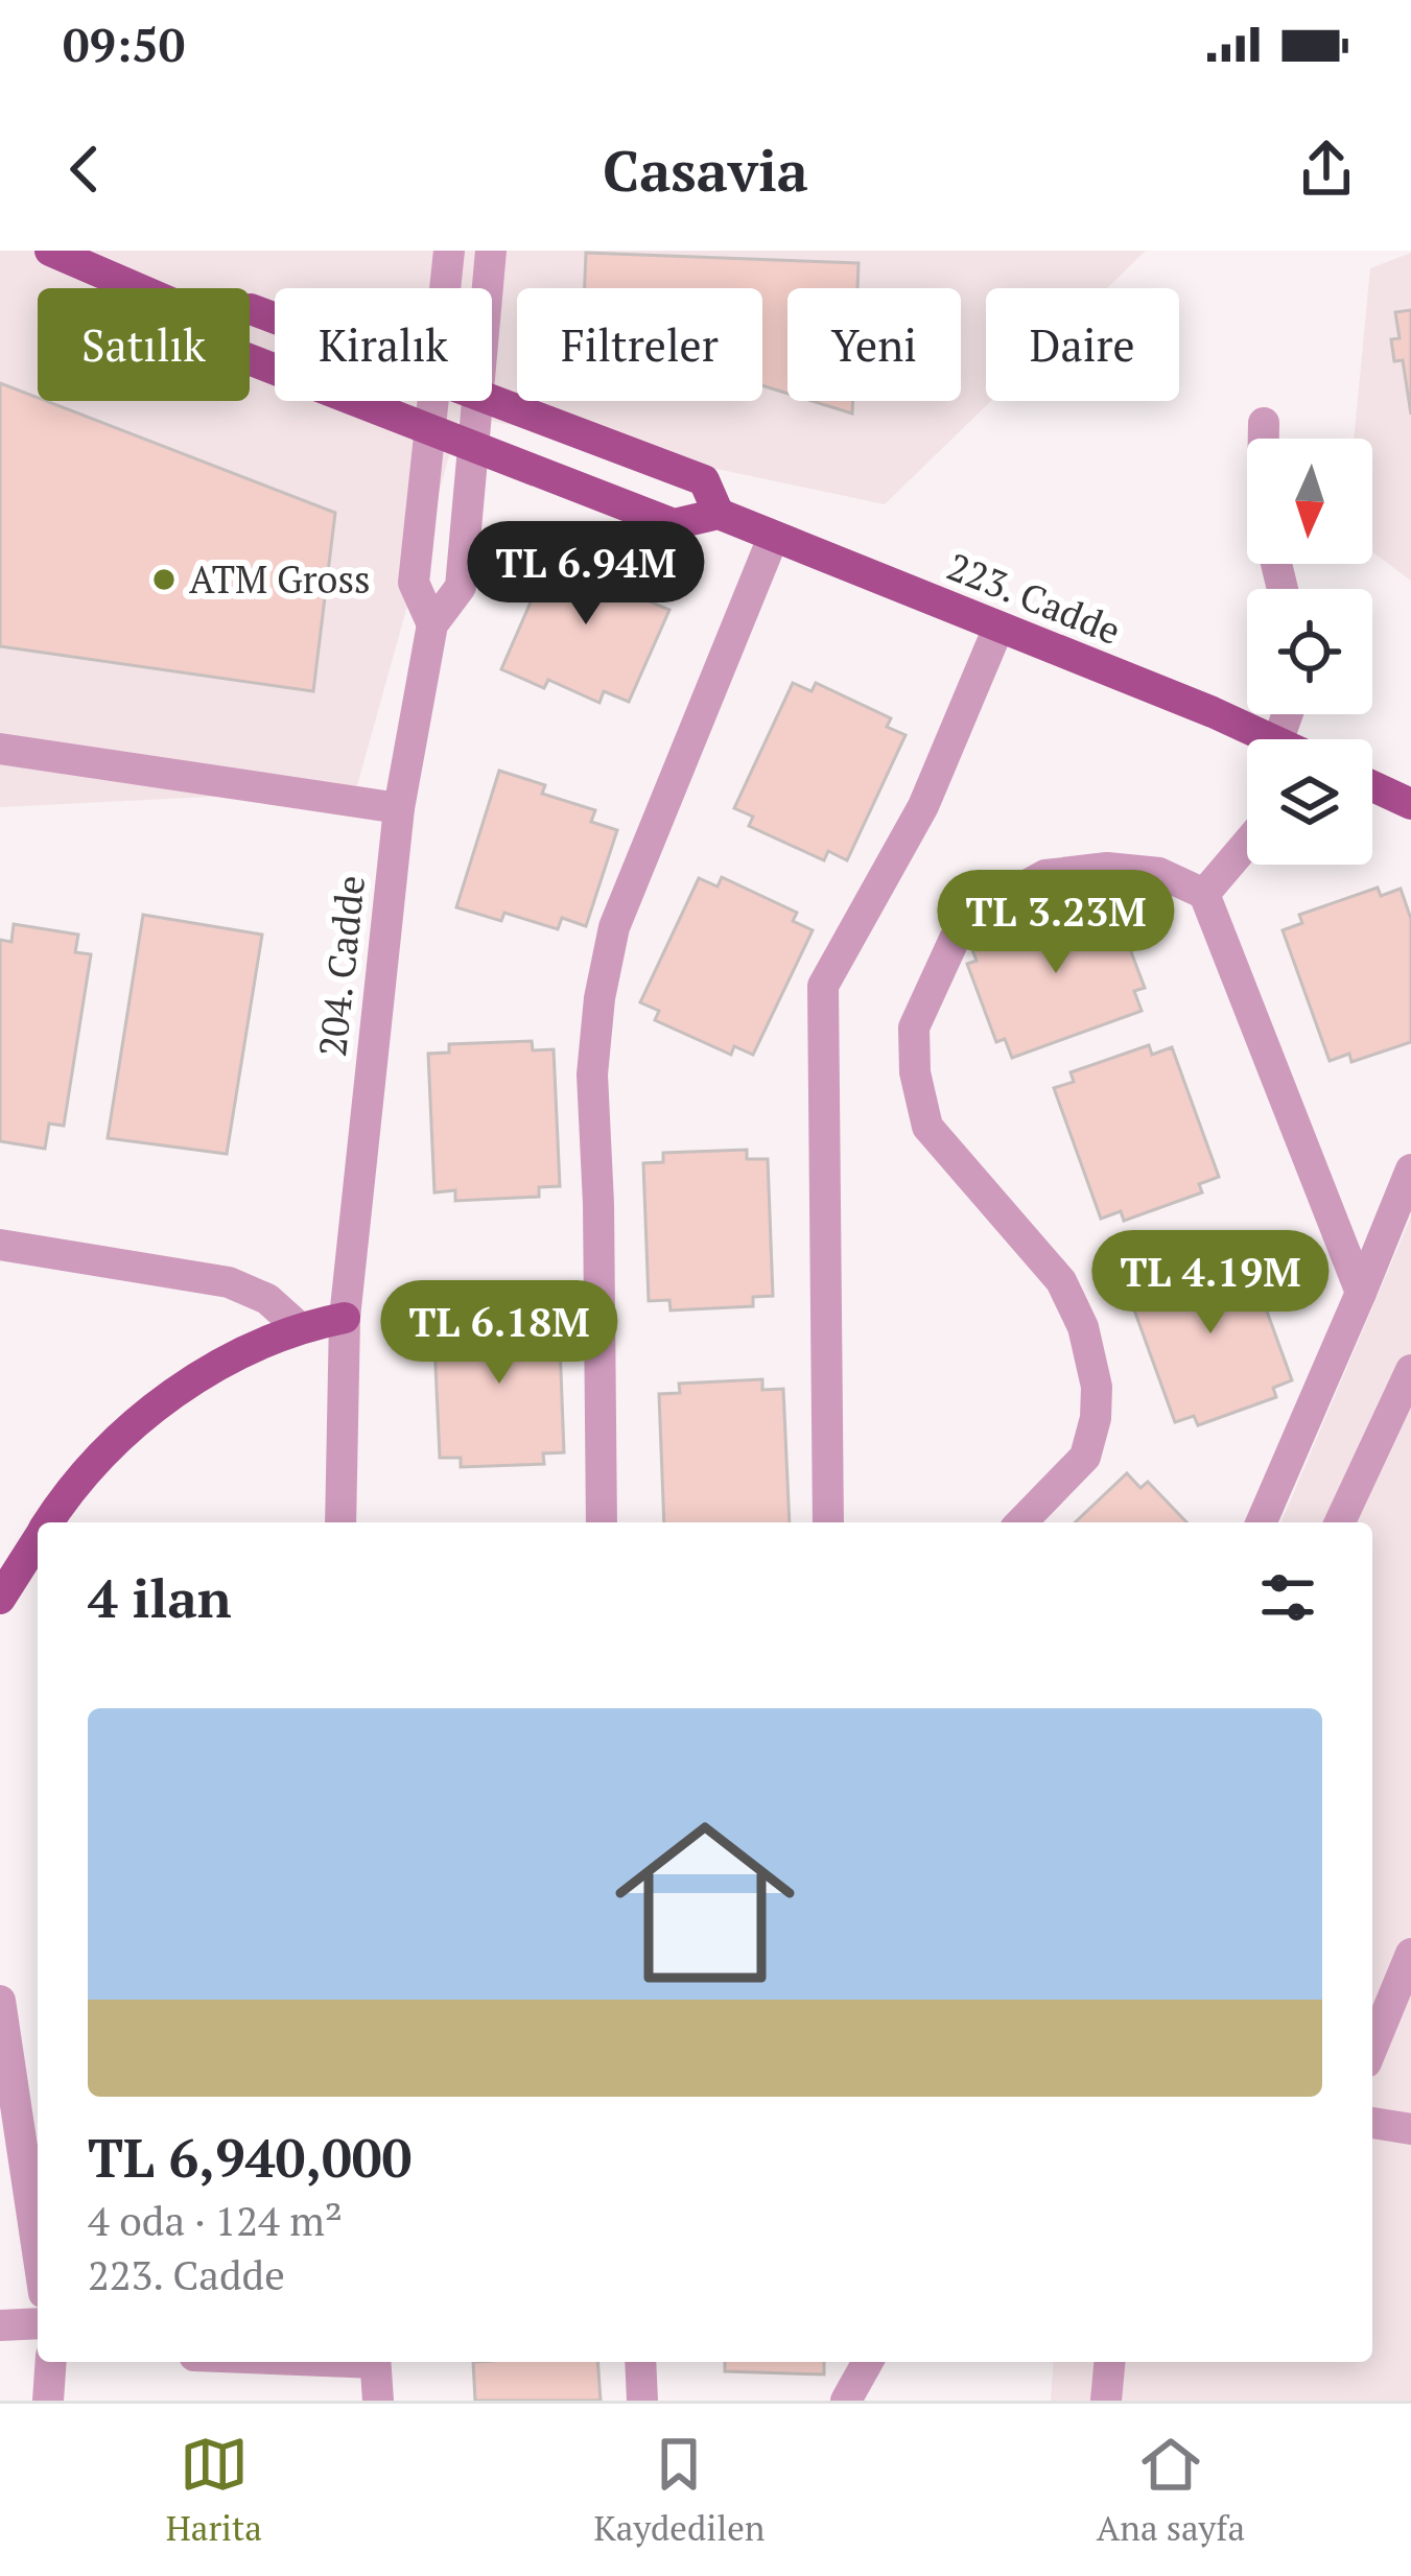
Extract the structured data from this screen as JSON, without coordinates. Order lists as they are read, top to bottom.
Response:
{
  "streets": {
    "main road": ["223. Cadde"],
    "street": ["204. Cadde"]
  },
  "crossings": [
    ["223. Cadde", "204. Cadde"]
  ],
  "places": ["ATM Gross"],
  "north": "bottom",
  "page": {
    "status": "09:50",
    "header": "Casavia",
    "chip": [
      "Satılık",
      "Kiralık",
      "Filtreler",
      "Yeni",
      "Daire"
    ],
    "price": [
      "TL 6.94M",
      "TL 3.23M",
      "TL 4.19M",
      "TL 6.18M"
    ],
    "heading": "4 ilan",
    "list": [
      {
        "name": "TL 6,940,000",
        "note": "4 oda · 124 m² · 223. Cadde"
      }
    ],
    "tabs": ["Harita", "Kaydedilen", "Ana sayfa"]
  }
}
